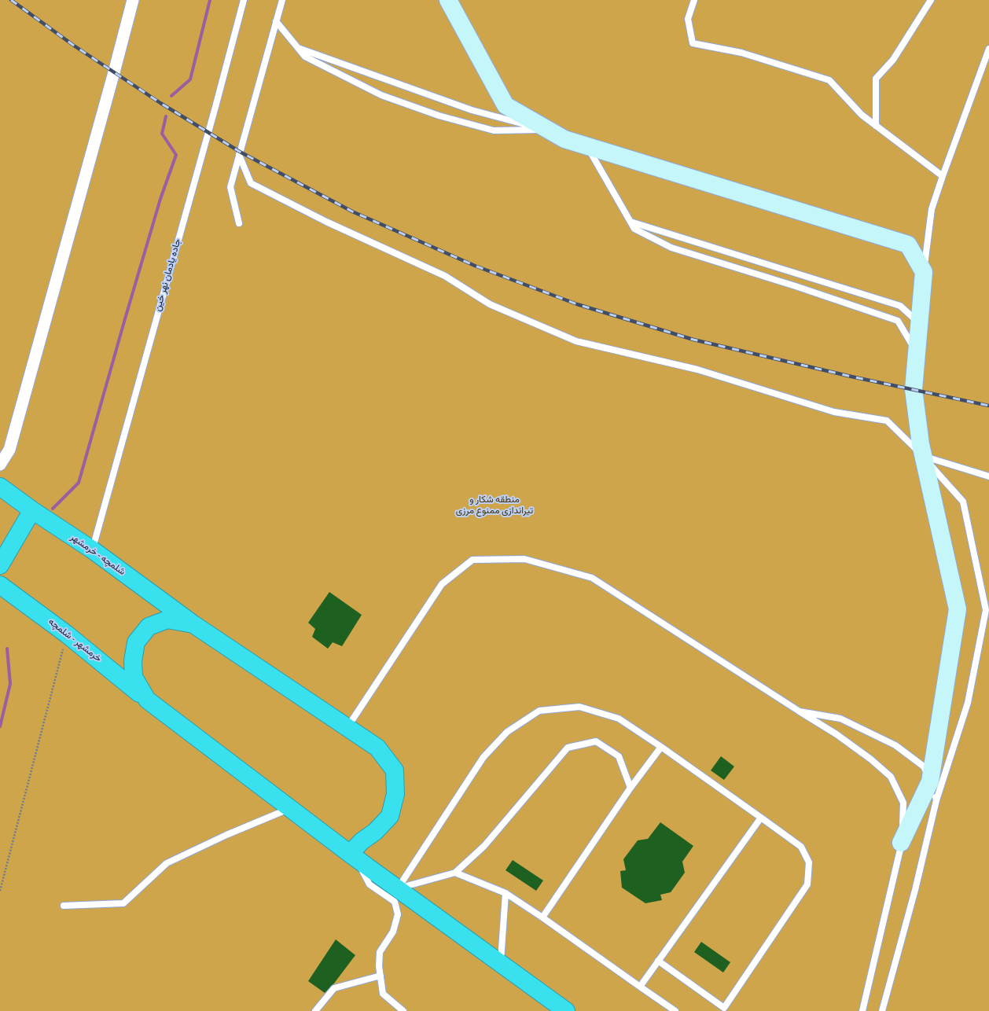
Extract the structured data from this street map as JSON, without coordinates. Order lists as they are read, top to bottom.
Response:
{
  "streets": {
    "highway": ["شلمچه - خرمشهر", "خرمشهر - شلمچه"],
    "lane": ["جاده یادمان نهر خین"]
  },
  "crossings": [
    ["جاده یادمان نهر خین", "شلمچه - خرمشهر"],
    ["شلمچه - خرمشهر", "خرمشهر - شلمچه"]
  ],
  "parks": ["منطقه شکار و تیراندازی ممنوع مرزی"]
}
